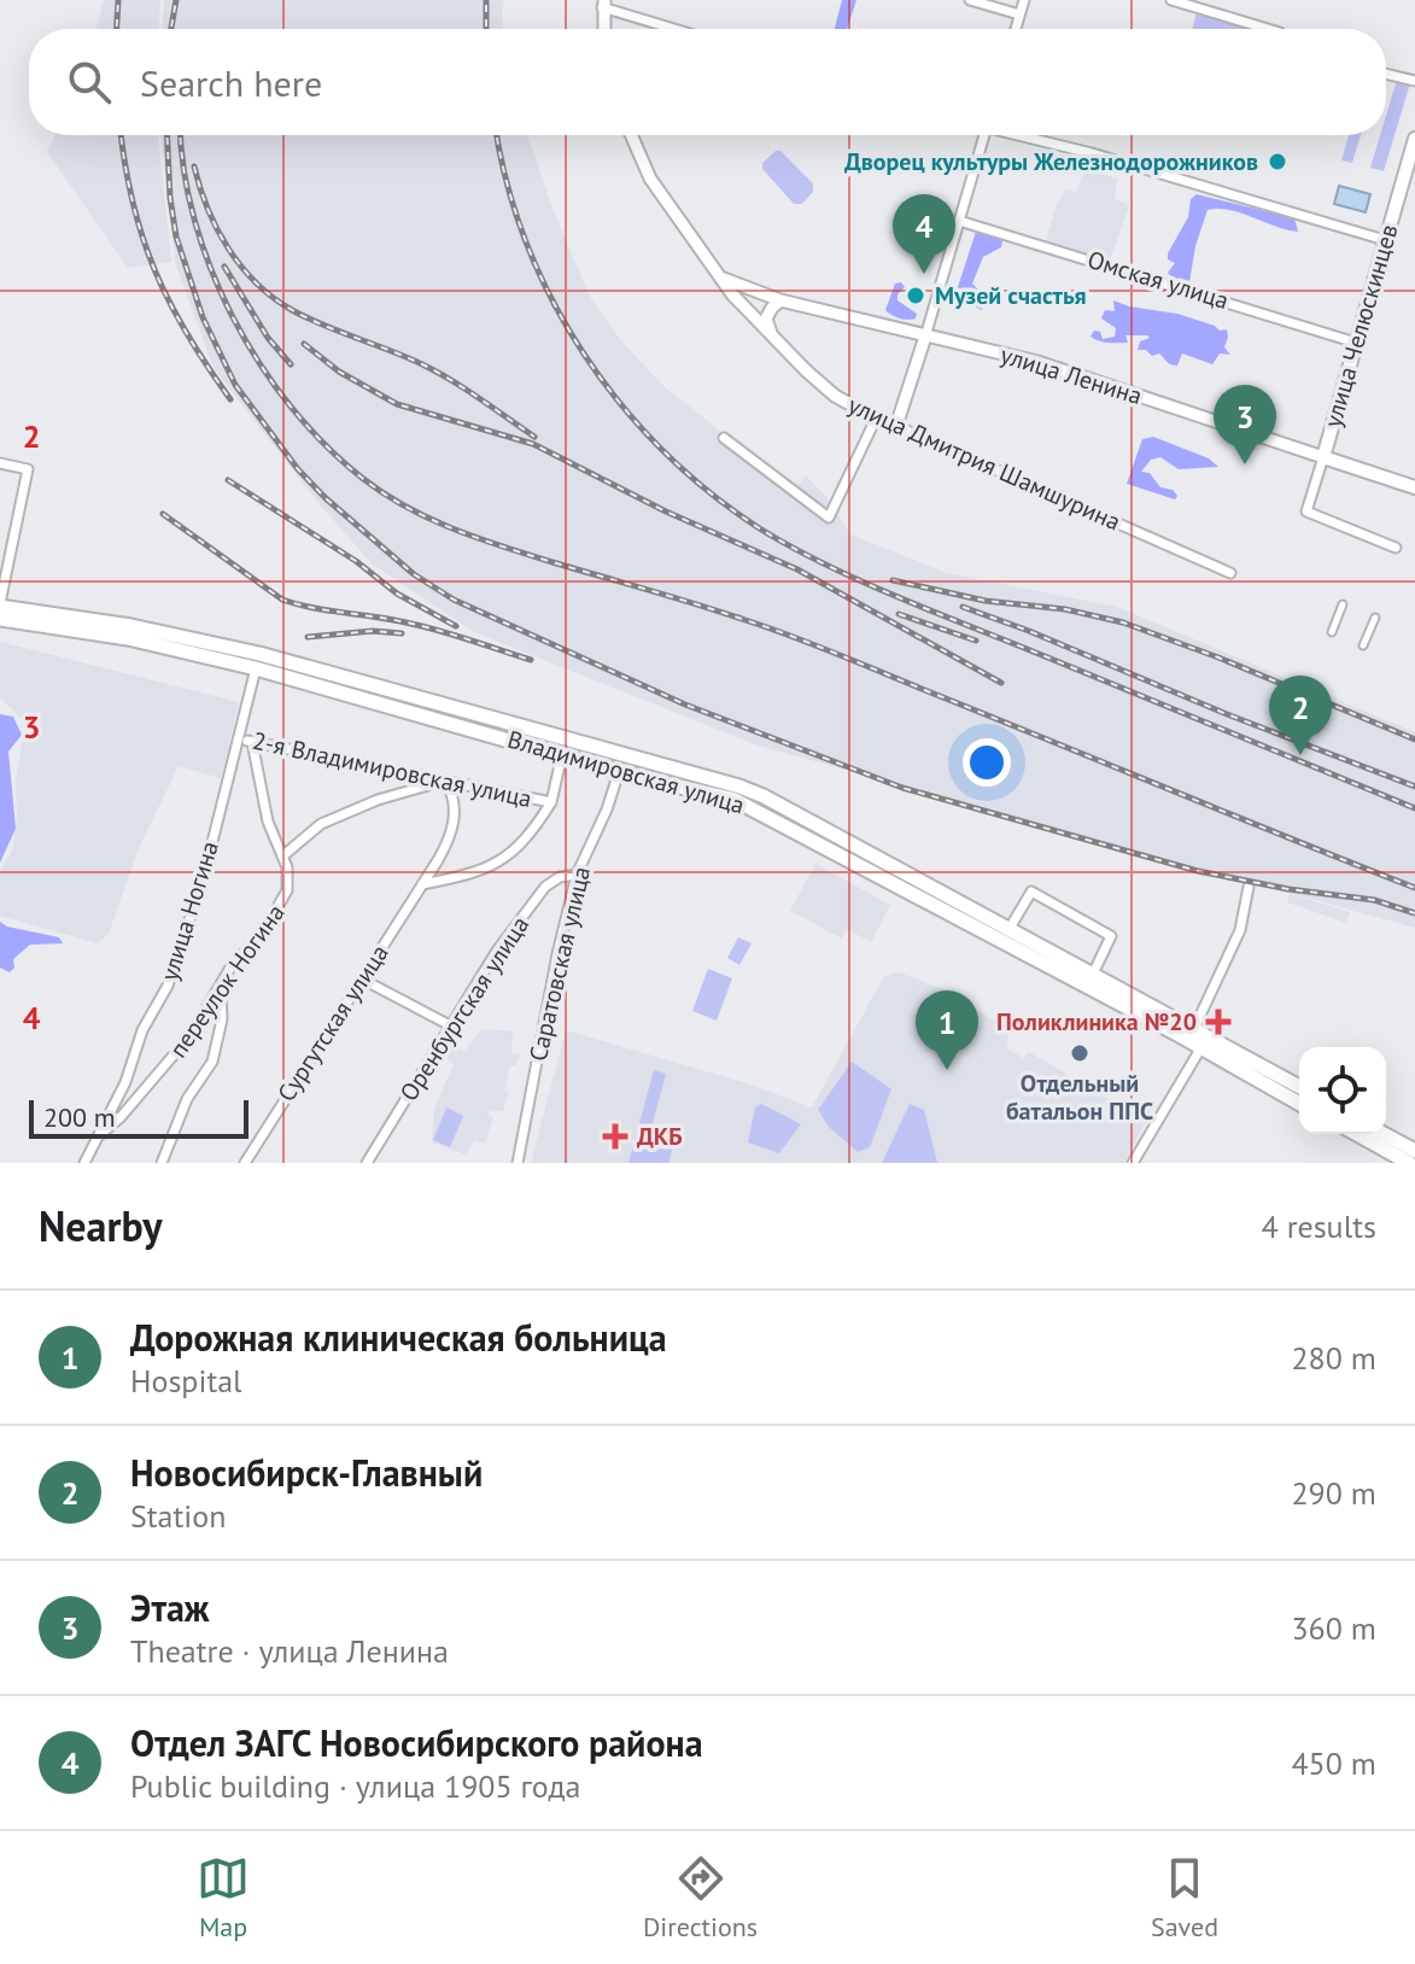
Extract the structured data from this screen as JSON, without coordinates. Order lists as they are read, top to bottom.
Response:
{
  "streets": {
    "main road": ["улица Челюскинцев", "улица Ленина", "Владимировская улица"],
    "street": [
      "Омская улица",
      "улица Дмитрия Шамшурина",
      "2-я Владимировская улица",
      "улица Ногина",
      "Саратовская улица",
      "переулок Ногина",
      "Оренбургская улица",
      "Сургутская улица"
    ]
  },
  "crossings": [
    ["Омская улица", "улица Челюскинцев"],
    ["улица Челюскинцев", "улица Ленина"],
    ["улица Ленина", "улица Дмитрия Шамшурина"],
    ["2-я Владимировская улица", "Владимировская улица"],
    ["2-я Владимировская улица", "улица Ногина"],
    ["2-я Владимировская улица", "Сургутская улица"],
    ["Владимировская улица", "улица Ногина"],
    ["Владимировская улица", "Саратовская улица"],
    ["улица Ногина", "переулок Ногина"],
    ["Саратовская улица", "Оренбургская улица"]
  ],
  "places": {
    "other": ["Дворец культуры Железнодорожников", "Музей счастья", "Отдельный батальон ППС"],
    "health": ["Поликлиника №20", "ДКБ"]
  },
  "scale_bar": "200 m",
  "page": {
    "search": "Search here",
    "pins": [
      "4",
      "3",
      "2",
      "1"
    ],
    "scale": "200 m",
    "heading": ["Nearby", "4 results"],
    "list": [
      {
        "mark": "1",
        "name": "Дорожная клиническая больница",
        "note": "Hospital",
        "value": "280 m"
      },
      {
        "mark": "2",
        "name": "Новосибирск-Главный",
        "note": "Station",
        "value": "290 m"
      },
      {
        "mark": "3",
        "name": "Этаж",
        "note": "Theatre · улица Ленина",
        "value": "360 m"
      },
      {
        "mark": "4",
        "name": "Отдел ЗАГС Новосибирского района",
        "note": "Public building · улица 1905 года",
        "value": "450 m"
      }
    ],
    "nav": ["Map", "Directions", "Saved"]
  },
  "grid": {
    "rows": ["2", "3", "4"]
  }
}
